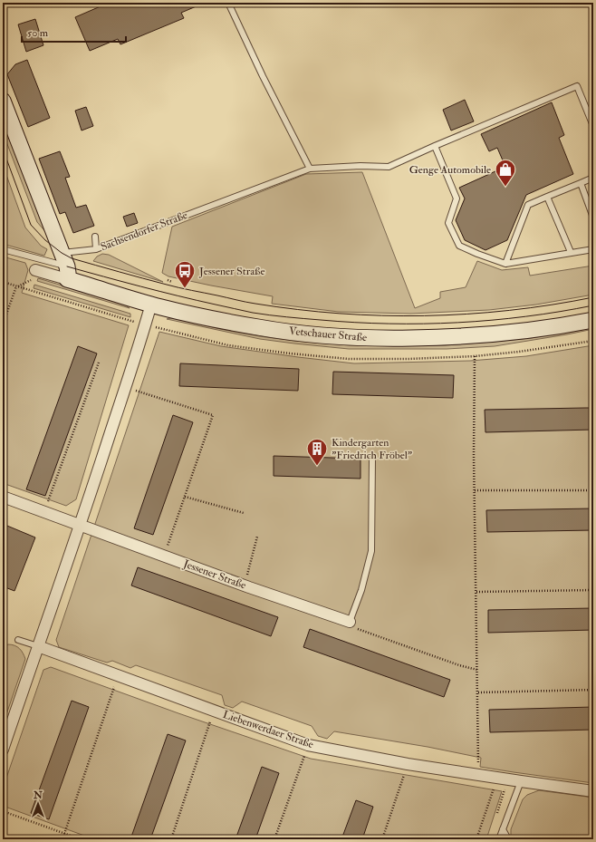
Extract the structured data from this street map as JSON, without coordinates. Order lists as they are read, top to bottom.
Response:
{
  "streets": {
    "street": ["Vetschauer Straße", "Jessener Straße", "Liebenwerdaer Straße"],
    "lane": ["Sachsendorfer Straße"]
  },
  "crossings": [
    ["Sachsendorfer Straße", "Vetschauer Straße"]
  ],
  "places": {
    "shop": ["Genge Automobile"],
    "bus stop": ["Jessener Straße"],
    "building": ["Kindergarten \"Friedrich Fröbel\""]
  },
  "scale_bar": "50 m",
  "north": "top"
}
